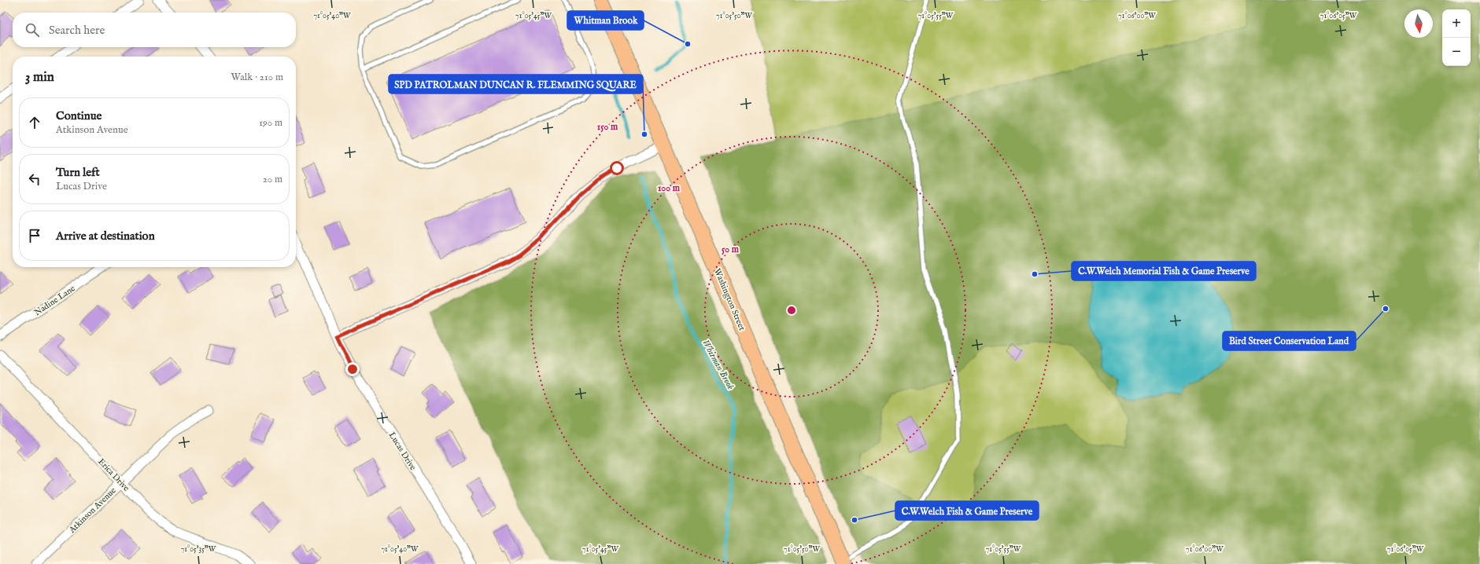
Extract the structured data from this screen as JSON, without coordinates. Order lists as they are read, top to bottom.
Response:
{
  "streets": {
    "main road": ["Washington Street"],
    "street": [
      "Nadine Lane",
      "Lucas Drive",
      "Erica Drive",
      "Atkinson Avenue"
    ]
  },
  "crossings": [
    ["Erica Drive", "Atkinson Avenue"]
  ],
  "water": ["Whitman Brook"],
  "places": [
    "Whitman Brook",
    "SPD PATROLMAN DUNCAN R. FLEMMING SQUARE",
    "C.W.Welch Memorial Fish & Game Preserve",
    "Bird Street Conservation Land",
    "C.W.Welch Fish & Game Preserve"
  ],
  "north": "bottom",
  "page": {
    "map_buttons": ["+", "−"],
    "search": "Search here",
    "heading": ["3 min", "Walk · 210 m"],
    "list": [
      ["Continue", "Atkinson Avenue", "190 m"],
      ["Turn left", "Lucas Drive", "20 m"],
      "Arrive at destination"
    ]
  },
  "coordinates": [
    "71°05'40\"W",
    "71°05'45\"W",
    "71°05'50\"W",
    "71°05'55\"W",
    "71°06'00\"W",
    "71°06'05\"W",
    "71°05'35\"W"
  ],
  "rings": ["150 m", "100 m", "50 m"]
}
